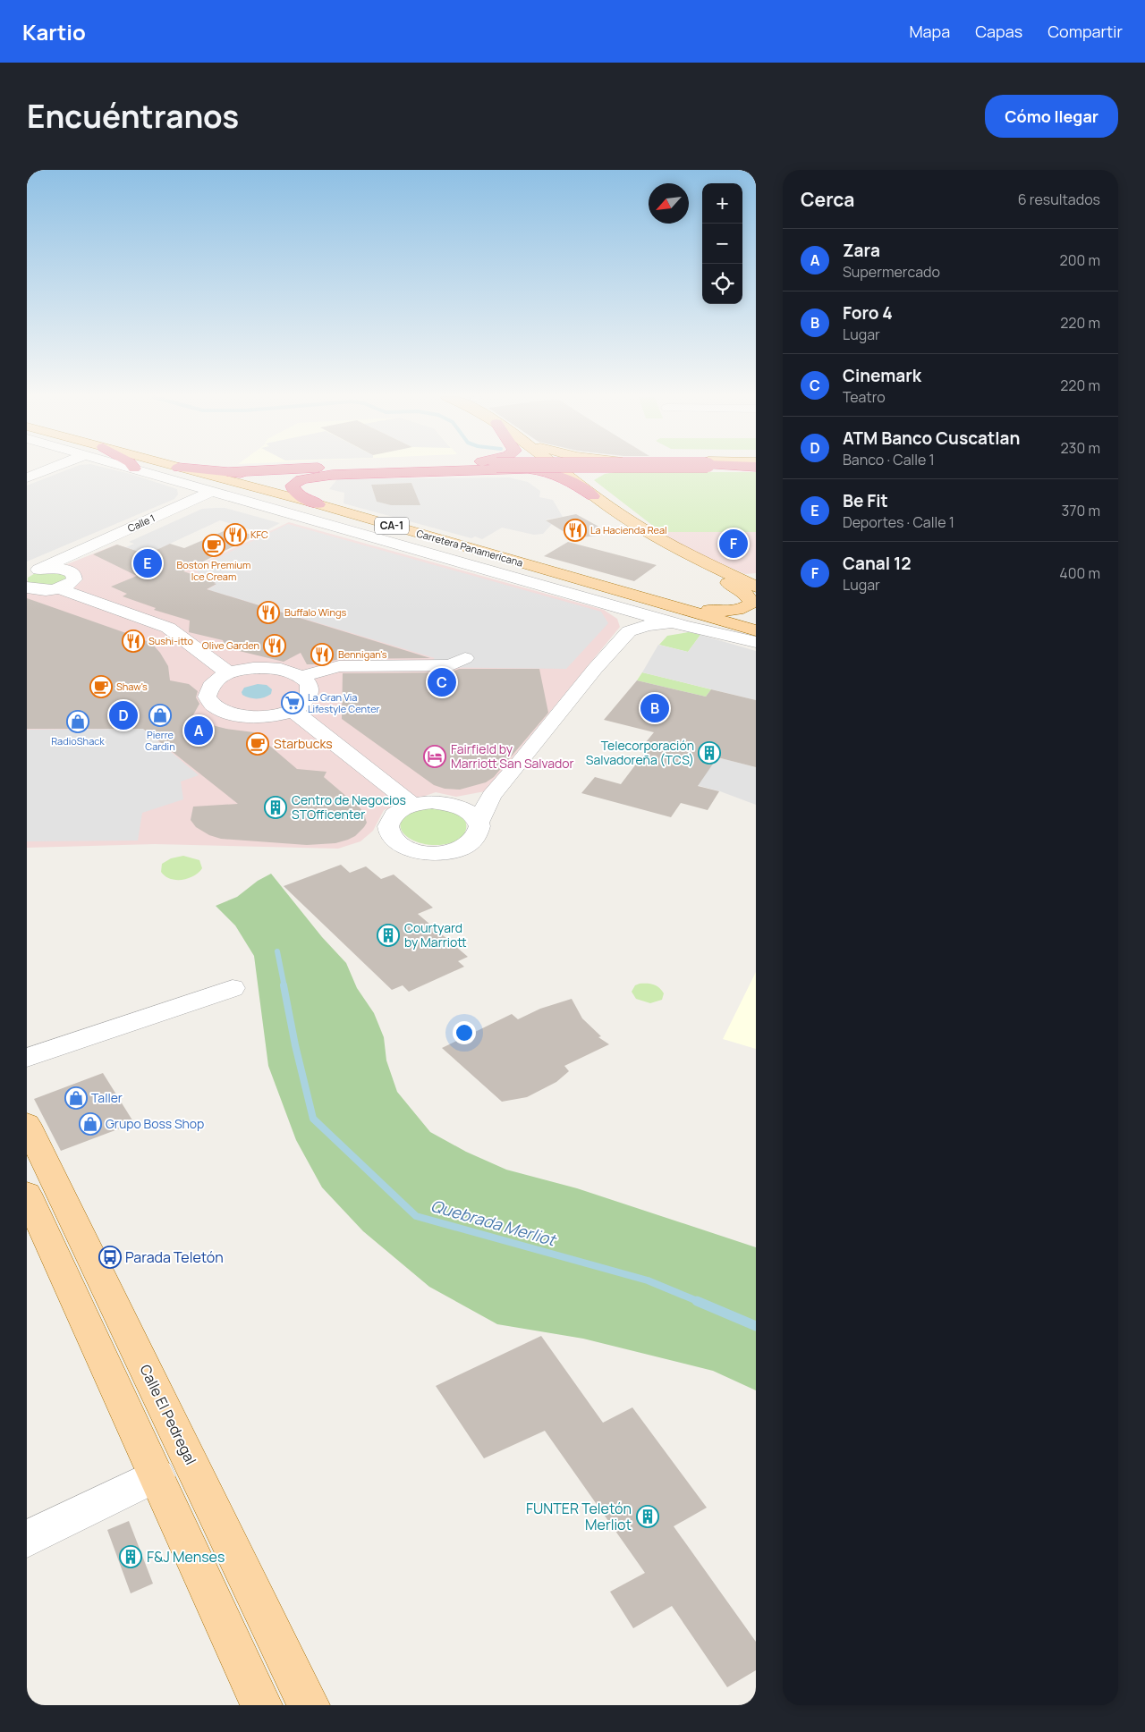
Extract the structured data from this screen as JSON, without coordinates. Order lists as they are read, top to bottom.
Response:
{
  "streets": {
    "main road": ["CA-1", "Carretera Panamericana", "Calle El Pedregal"],
    "street": ["Calle 1"]
  },
  "crossings": [
    ["Calle 1", "Carretera Panamericana"]
  ],
  "water": ["Quebrada Merliot"],
  "places": {
    "restaurant": [
      "La Hacienda Real",
      "KFC",
      "Buffalo Wings",
      "Sushi-itto",
      "Olive Garden",
      "Bennigan's"
    ],
    "cafe": ["Boston Premium Ice Cream", "Shaw's", "Starbucks"],
    "supermarket": ["La Gran Via Lifestyle Center"],
    "shop": [
      "Pierre Cardin",
      "RadioShack",
      "Taller",
      "Grupo Boss Shop"
    ],
    "building": [
      "Telecorporación Salvadoreña (TCS)",
      "Centro de Negocios STOfficenter",
      "Courtyard by Marriott",
      "FUNTER Teletón Merliot",
      "F&J Menses"
    ],
    "hotel": ["Fairfield by Marriott San Salvador"],
    "bus stop": ["Parada Teletón"]
  },
  "north": "bottom left",
  "page": {
    "header": "Kartio",
    "nav": ["Mapa", "Capas", "Compartir"],
    "title": "Encuéntranos",
    "buttons": "Cómo llegar",
    "heading": ["Cerca", "6 resultados"],
    "map_buttons": ["+", "−"],
    "list": [
      {
        "mark": "A",
        "name": "Zara",
        "note": "Supermercado",
        "value": "200 m"
      },
      {
        "mark": "B",
        "name": "Foro 4",
        "note": "Lugar",
        "value": "220 m"
      },
      {
        "mark": "C",
        "name": "Cinemark",
        "note": "Teatro",
        "value": "220 m"
      },
      {
        "mark": "D",
        "name": "ATM Banco Cuscatlan",
        "note": "Banco · Calle 1",
        "value": "230 m"
      },
      {
        "mark": "E",
        "name": "Be Fit",
        "note": "Deportes · Calle 1",
        "value": "370 m"
      },
      {
        "mark": "F",
        "name": "Canal 12",
        "note": "Lugar",
        "value": "400 m"
      }
    ],
    "pins": [
      "F",
      "E",
      "C",
      "B",
      "D",
      "A"
    ]
  }
}
